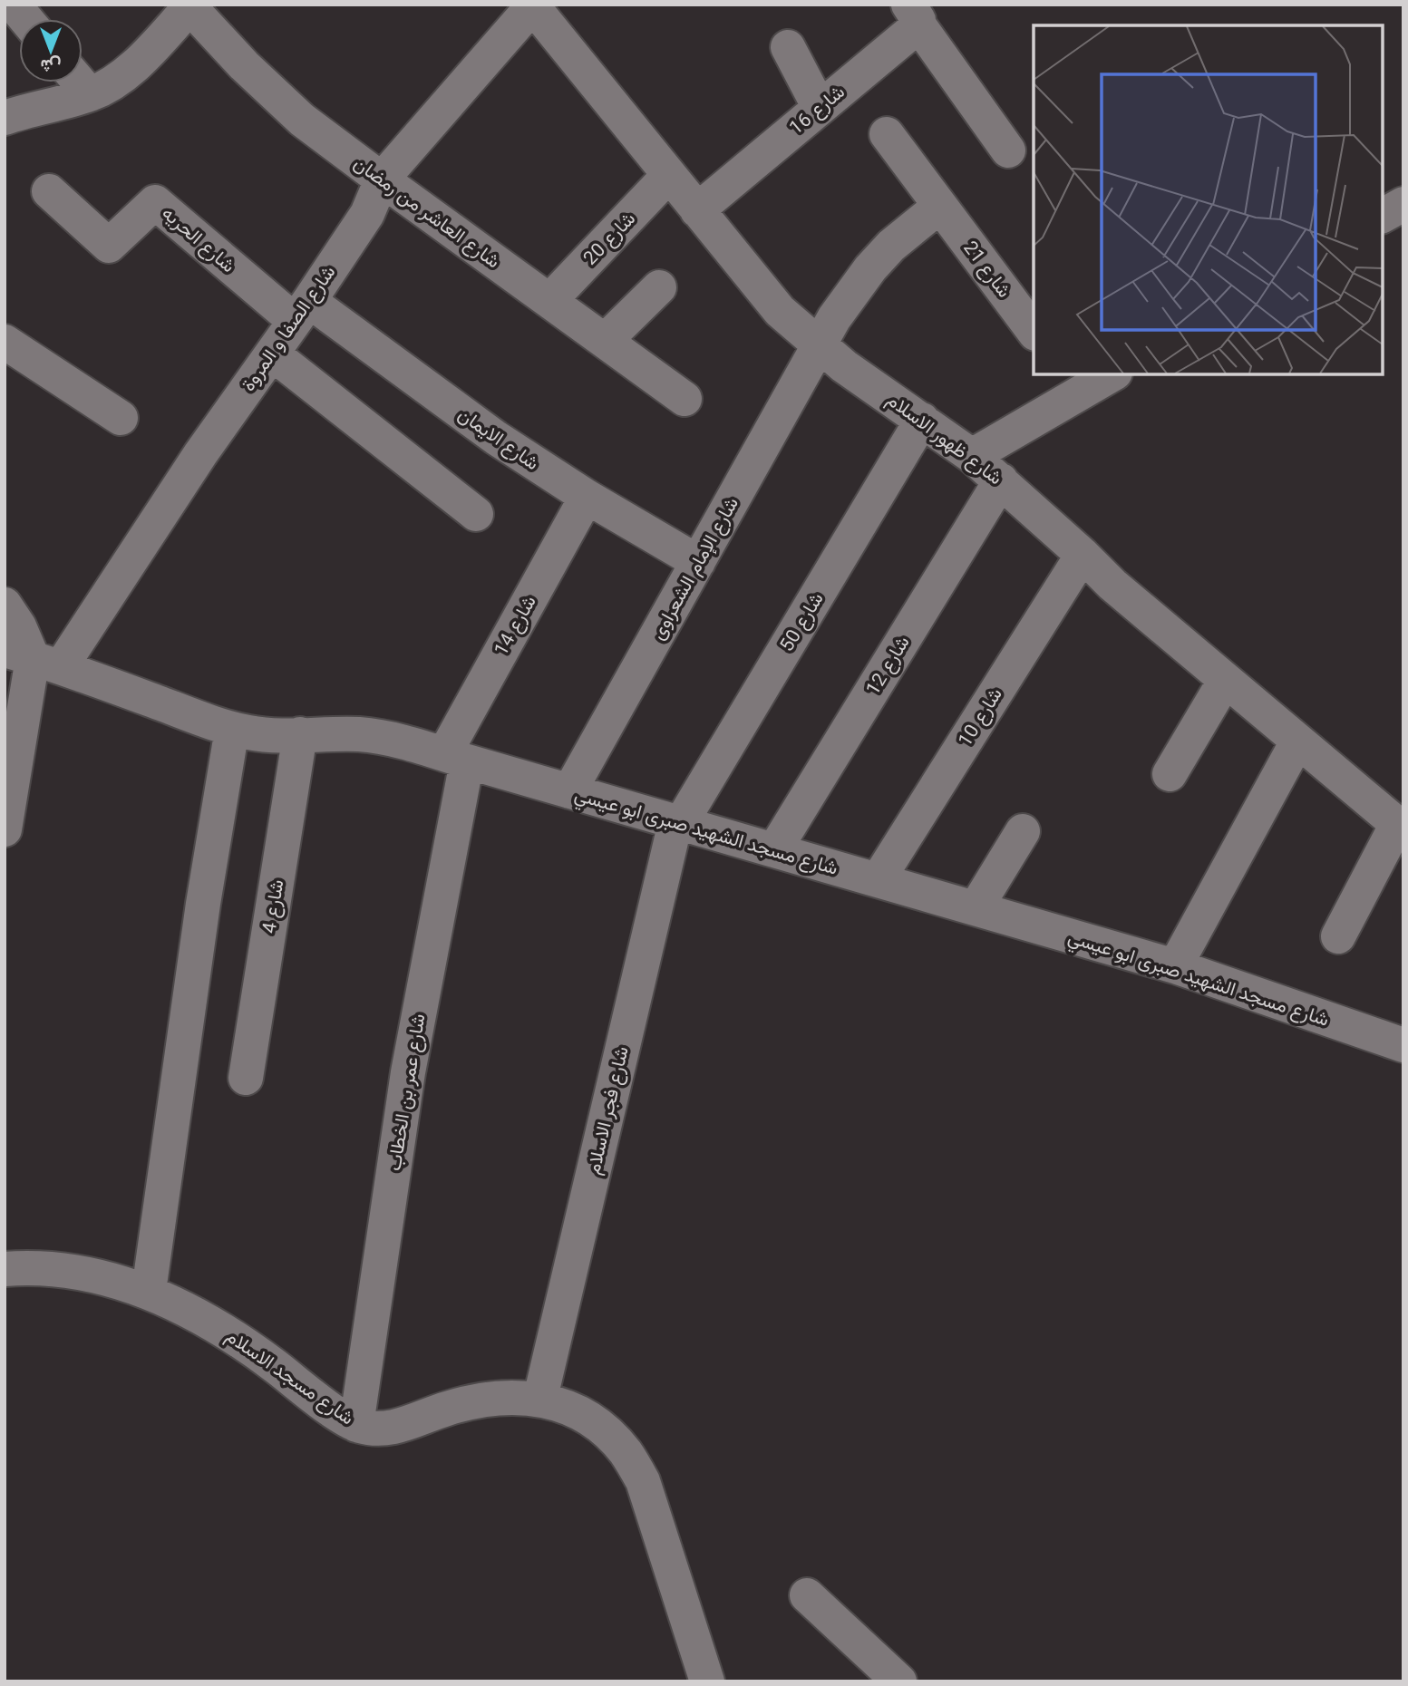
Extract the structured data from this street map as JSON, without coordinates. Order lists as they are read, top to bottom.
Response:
{
  "streets": {
    "street": [
      "شارع 16",
      "شارع العاشر من رمضان",
      "شارع 20",
      "شارع الحريه",
      "شارع 21",
      "شارع الصفا و المروة",
      "شارع الايمان",
      "شارع ظهور الاسلام",
      "شارع الإمام الشعراوى",
      "شارع 50",
      "شارع 14",
      "شارع 12",
      "شارع 10",
      "شارع مسجد الشهيد صبرى ابو عيسي",
      "شارع 4",
      "شارع عمر بن الخطاب",
      "شارع فجر الاسلام",
      "شارع مسجد الاسلام"
    ]
  },
  "crossings": [
    ["شارع 16", "شارع ظهور الاسلام"],
    ["شارع العاشر من رمضان", "شارع 20"],
    ["شارع العاشر من رمضان", "شارع الصفا و المروة"],
    ["شارع 20", "شارع ظهور الاسلام"],
    ["شارع الحريه", "شارع الصفا و المروة"],
    ["شارع الحريه", "شارع الايمان"],
    ["شارع 21", "شارع الإمام الشعراوى"],
    ["شارع الصفا و المروة", "شارع الايمان"],
    ["شارع الصفا و المروة", "شارع ظهور الاسلام"],
    ["شارع الصفا و المروة", "شارع مسجد الشهيد صبرى ابو عيسي"],
    ["شارع الايمان", "شارع الإمام الشعراوى"],
    ["شارع الايمان", "شارع 14"],
    ["شارع ظهور الاسلام", "شارع الإمام الشعراوى"],
    ["شارع ظهور الاسلام", "شارع 50"],
    ["شارع ظهور الاسلام", "شارع 12"],
    ["شارع ظهور الاسلام", "شارع 10"],
    ["شارع الإمام الشعراوى", "شارع مسجد الشهيد صبرى ابو عيسي"],
    ["شارع 50", "شارع مسجد الشهيد صبرى ابو عيسي"],
    ["شارع 50", "شارع فجر الاسلام"],
    ["شارع 14", "شارع مسجد الشهيد صبرى ابو عيسي"],
    ["شارع 14", "شارع عمر بن الخطاب"],
    ["شارع 12", "شارع مسجد الشهيد صبرى ابو عيسي"],
    ["شارع 10", "شارع مسجد الشهيد صبرى ابو عيسي"],
    ["شارع مسجد الشهيد صبرى ابو عيسي", "شارع 4"],
    ["شارع مسجد الشهيد صبرى ابو عيسي", "شارع عمر بن الخطاب"],
    ["شارع مسجد الشهيد صبرى ابو عيسي", "شارع فجر الاسلام"],
    ["شارع عمر بن الخطاب", "شارع مسجد الاسلام"],
    ["شارع فجر الاسلام", "شارع مسجد الاسلام"]
  ],
  "north": "bottom"
}
